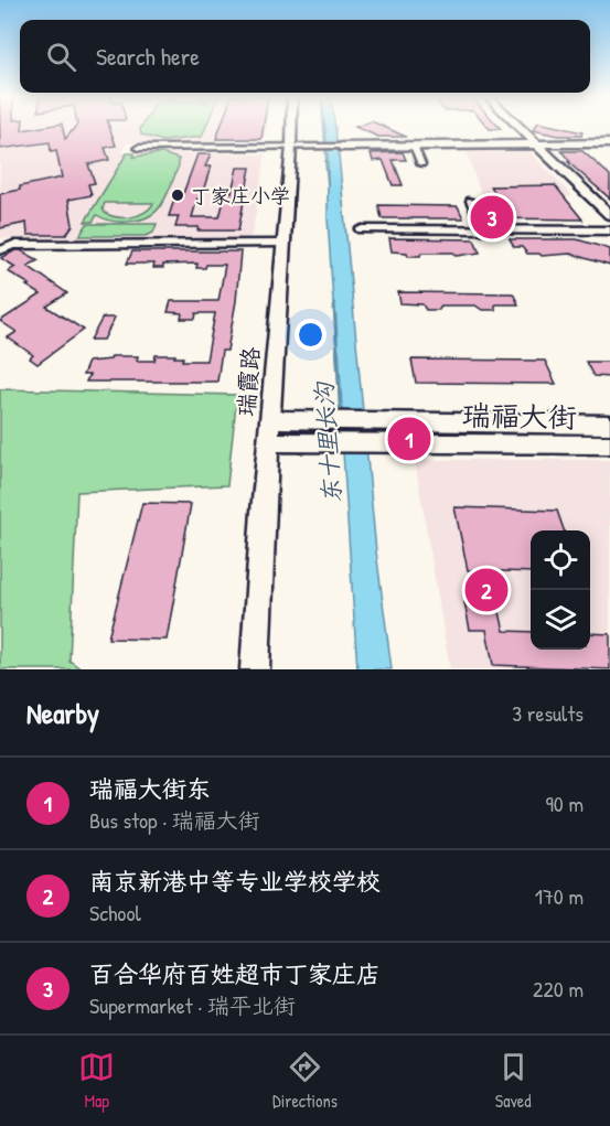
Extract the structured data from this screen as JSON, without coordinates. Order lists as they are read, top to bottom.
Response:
{
  "streets": {
    "street": ["瑞霞路", "瑞福大街"]
  },
  "crossings": [
    ["瑞霞路", "瑞福大街"]
  ],
  "water": ["东十里长沟"],
  "places": ["丁家庄小学"],
  "page": {
    "search": "Search here",
    "pins": ["3", "1", "2"],
    "heading": ["Nearby", "3 results"],
    "list": [
      {
        "mark": "1",
        "name": "瑞福大街东",
        "note": "Bus stop · 瑞福大街",
        "value": "90 m"
      },
      {
        "mark": "2",
        "name": "南京新港中等专业学校学校",
        "note": "School",
        "value": "170 m"
      },
      {
        "mark": "3",
        "name": "百合华府百姓超市丁家庄店",
        "note": "Supermarket · 瑞平北街",
        "value": "220 m"
      }
    ],
    "nav": ["Map", "Directions", "Saved"]
  }
}
